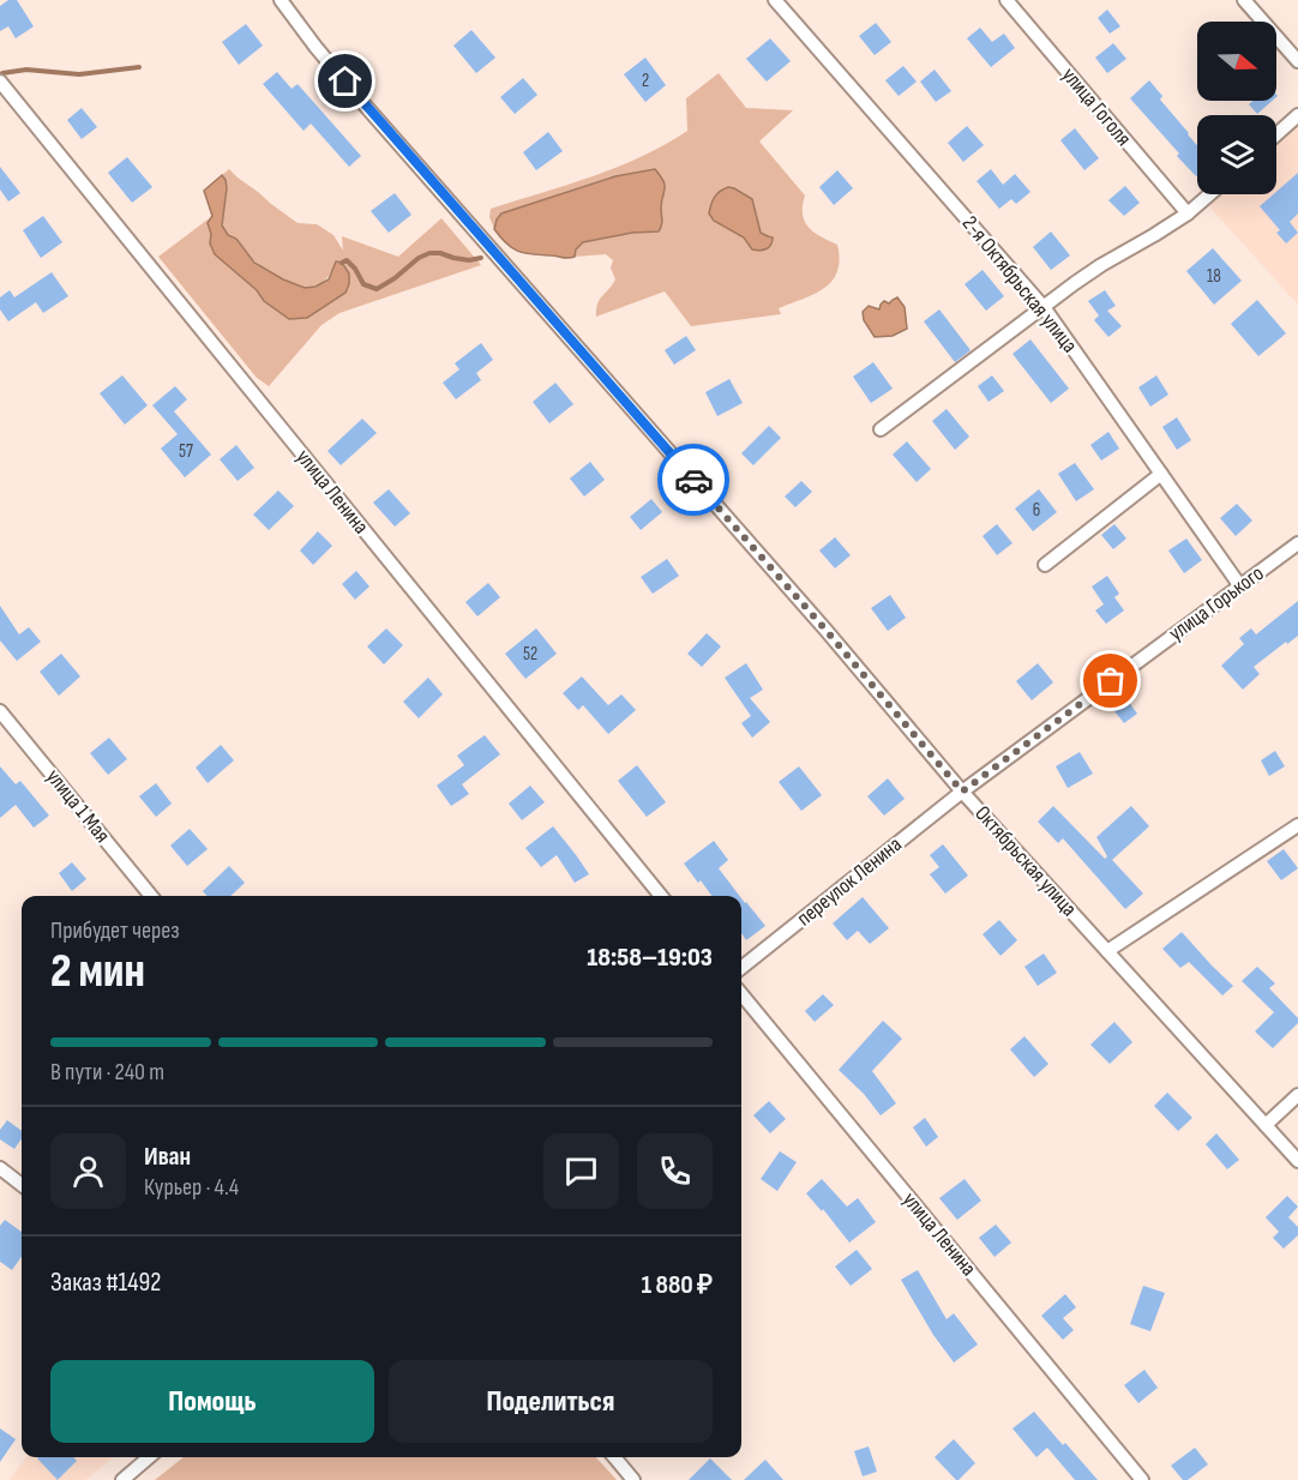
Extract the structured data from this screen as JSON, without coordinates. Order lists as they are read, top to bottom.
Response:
{
  "streets": {
    "street": [
      "улица Гоголя",
      "2-я Октябрьская улица",
      "улица Ленина",
      "улица Горького",
      "улица 1 Мая",
      "Октябрьская улица",
      "переулок Ленина"
    ]
  },
  "crossings": [
    ["2-я Октябрьская улица", "улица Горького"],
    ["улица Горького", "Октябрьская улица"],
    ["улица Горького", "переулок Ленина"],
    ["Октябрьская улица", "переулок Ленина"]
  ],
  "house_numbers": [
    "2",
    "18",
    "57",
    "6",
    "52"
  ],
  "north": "right",
  "page": {
    "heading": ["2 мин", "Прибудет через", "18:58–19:03"],
    "panel": [
      "Иван",
      "Курьер · 4.4",
      "Заказ #1492",
      "1 880 ₽"
    ],
    "bar": "В пути · 240 m",
    "buttons": ["Помощь", "Поделиться"]
  }
}
